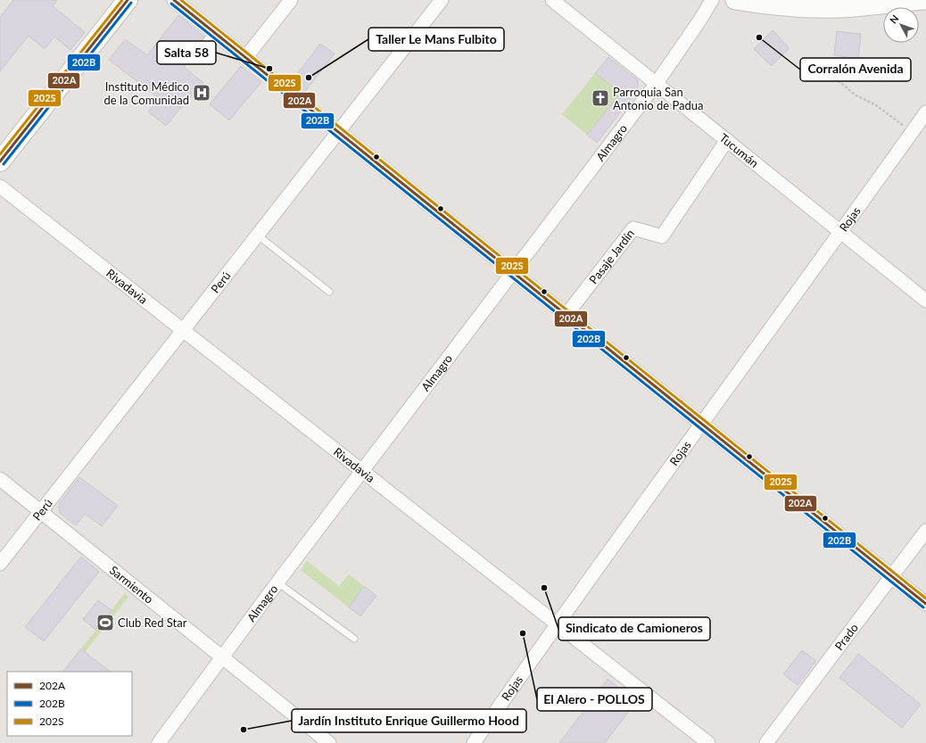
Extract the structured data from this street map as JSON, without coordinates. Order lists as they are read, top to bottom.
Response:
{
  "streets": {
    "street": [
      "Almagro",
      "Tucumán",
      "Rojas",
      "Pasaje Jardín",
      "Perú",
      "Rivadavia",
      "Sarmiento",
      "Prado"
    ]
  },
  "crossings": [
    ["Almagro", "Tucumán"],
    ["Almagro", "Rivadavia"],
    ["Almagro", "Sarmiento"],
    ["Tucumán", "Rojas"],
    ["Tucumán", "Pasaje Jardín"],
    ["Rojas", "Rivadavia"],
    ["Perú", "Rivadavia"],
    ["Perú", "Sarmiento"]
  ],
  "places": {
    "other": [
      "Corralón Avenida",
      "Salta 58",
      "Taller Le Mans Fulbito",
      "Sindicato de Camioneros",
      "El Alero - POLLOS",
      "Jardín Instituto Enrique Guillermo Hood"
    ],
    "hospital": ["Instituto Médico de la Comunidad"],
    "church": ["Parroquia San Antonio de Padua"],
    "sports": ["Club Red Star"]
  },
  "lines": ["transit line 202A", "transit line 202S", "transit line 202B"],
  "legend": ["202A", "202B", "202S"],
  "north": "top left"
}
